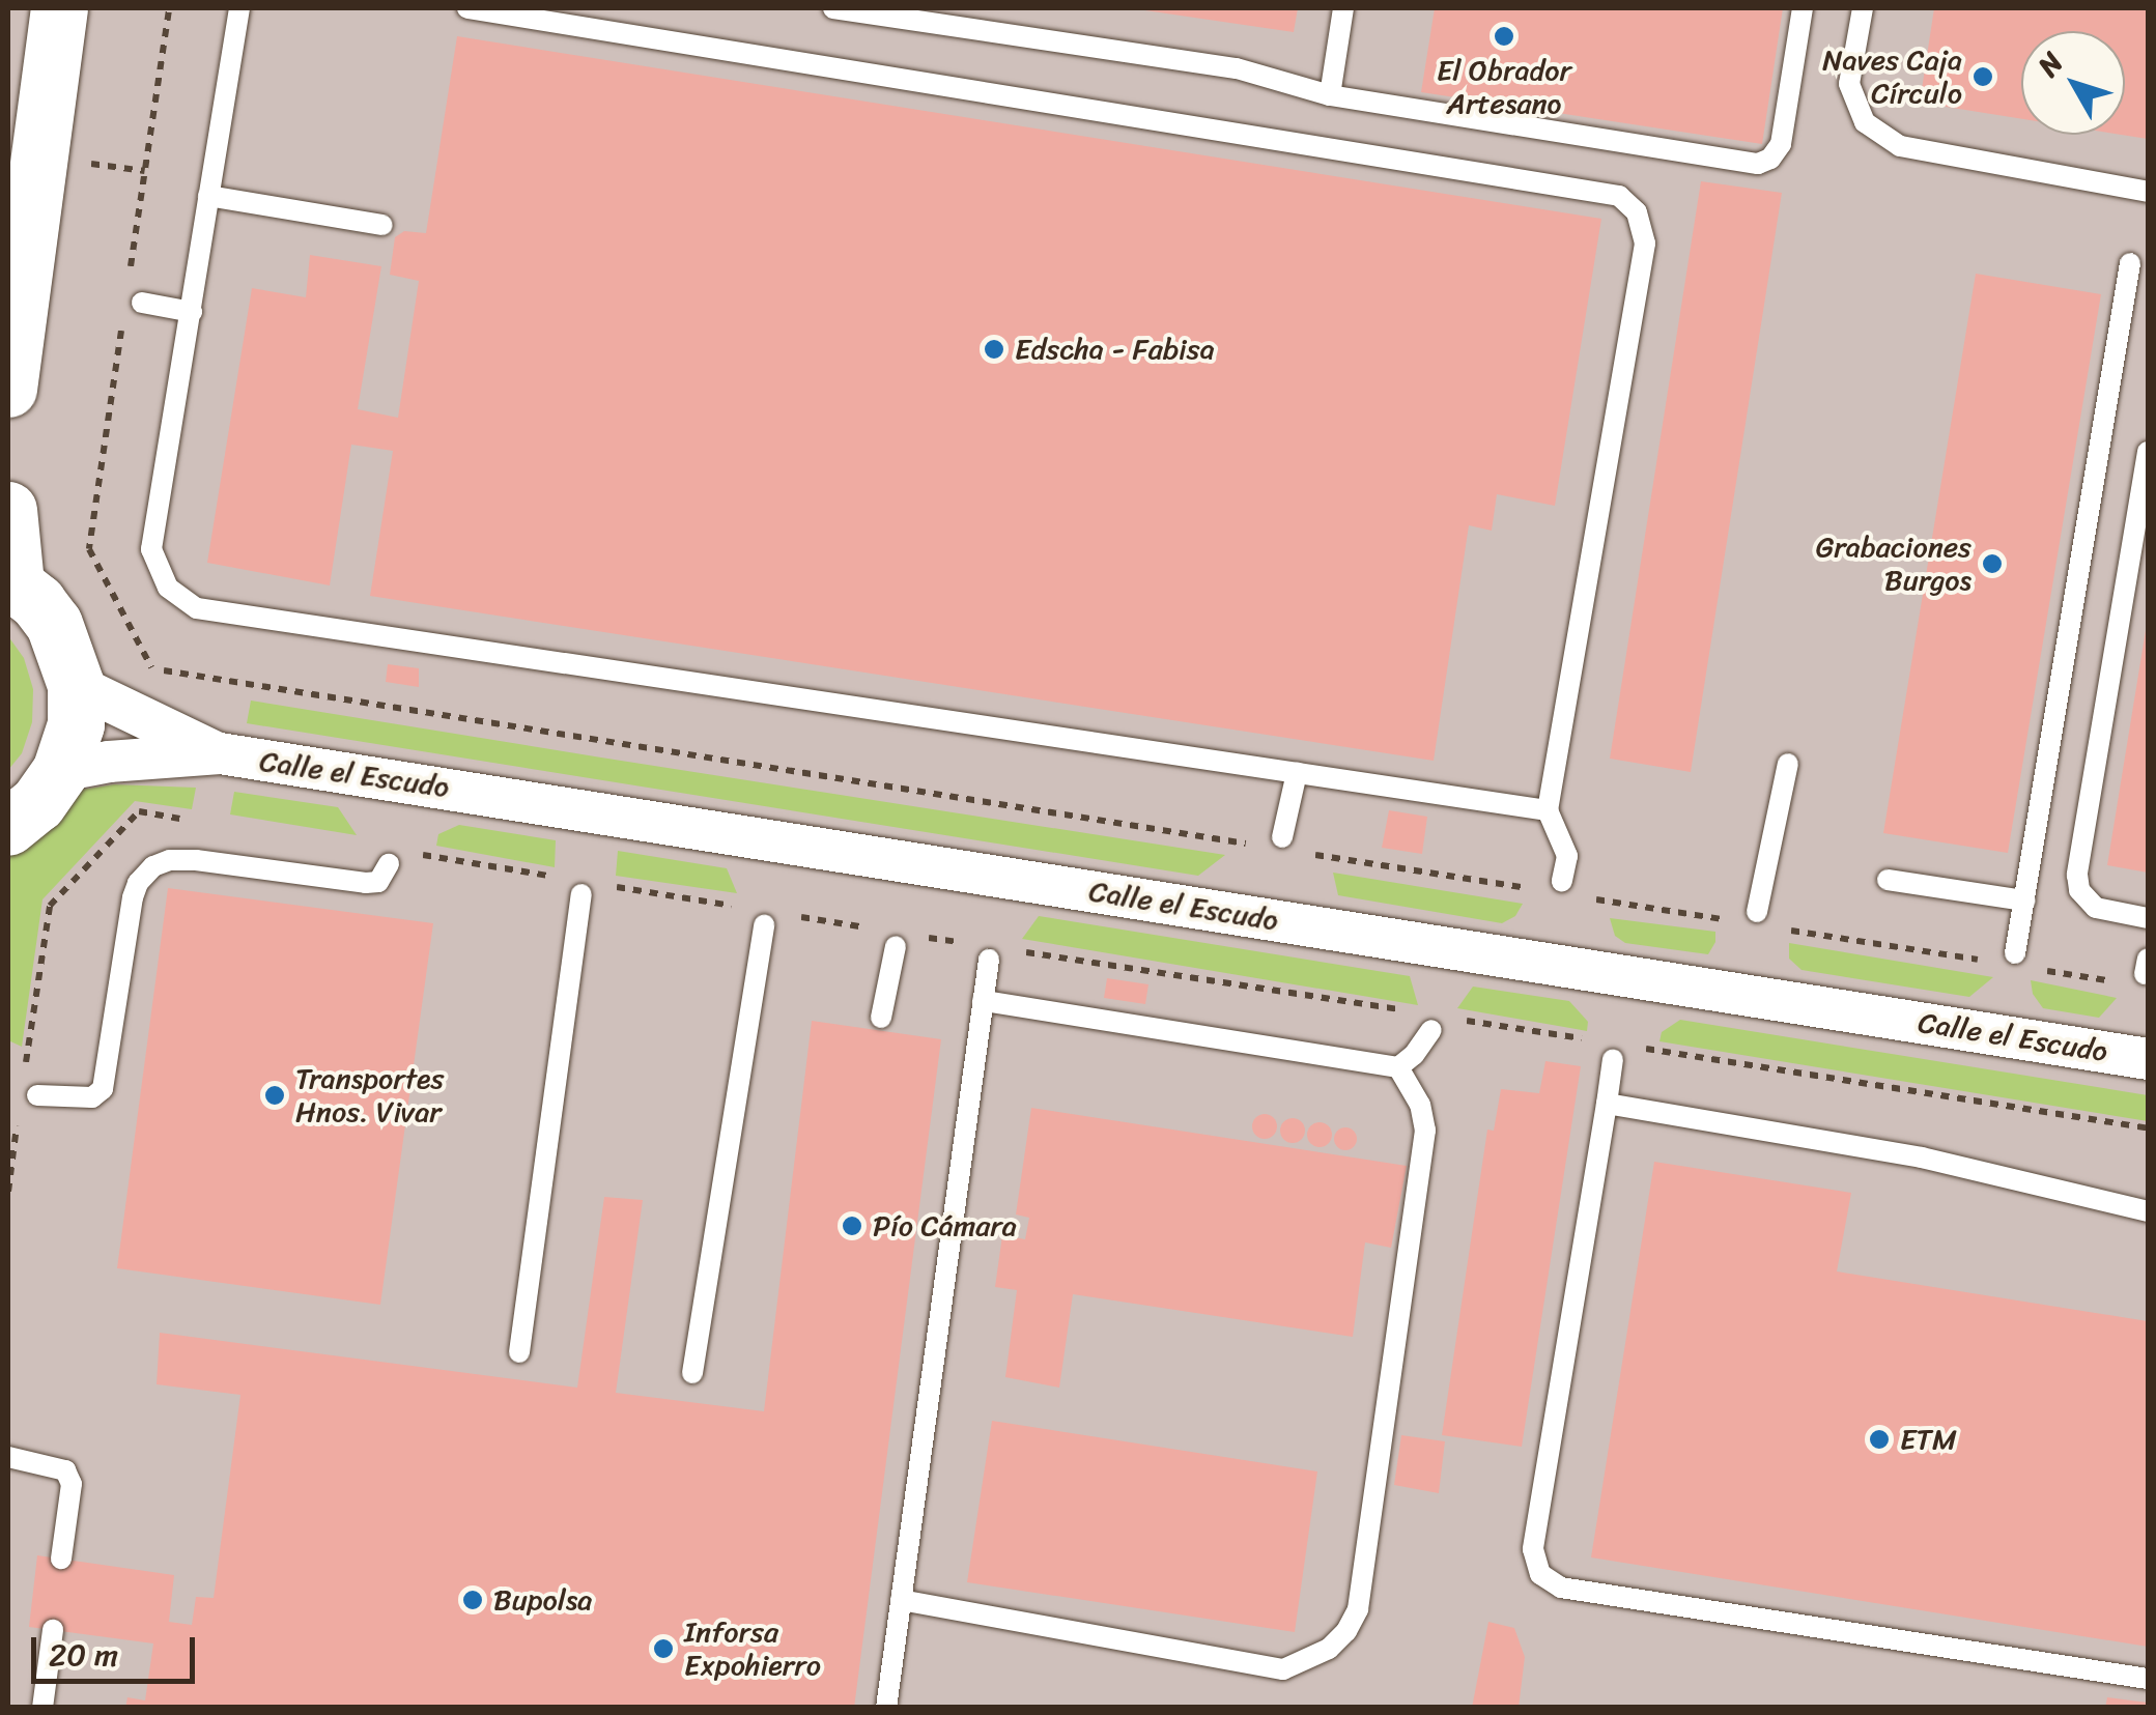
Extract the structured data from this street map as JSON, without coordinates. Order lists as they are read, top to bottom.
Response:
{
  "streets": {
    "street": ["Calle el Escudo"]
  },
  "places": [
    "El Obrador Artesano",
    "Naves Caja Círculo",
    "Edscha - Fabisa",
    "Grabaciones Burgos",
    "Transportes Hnos. Vivar",
    "Pío Cámara",
    "ETM",
    "Bupolsa",
    "Inforsa Expohierro"
  ],
  "scale_bar": "20 m",
  "north": "top left"
}
